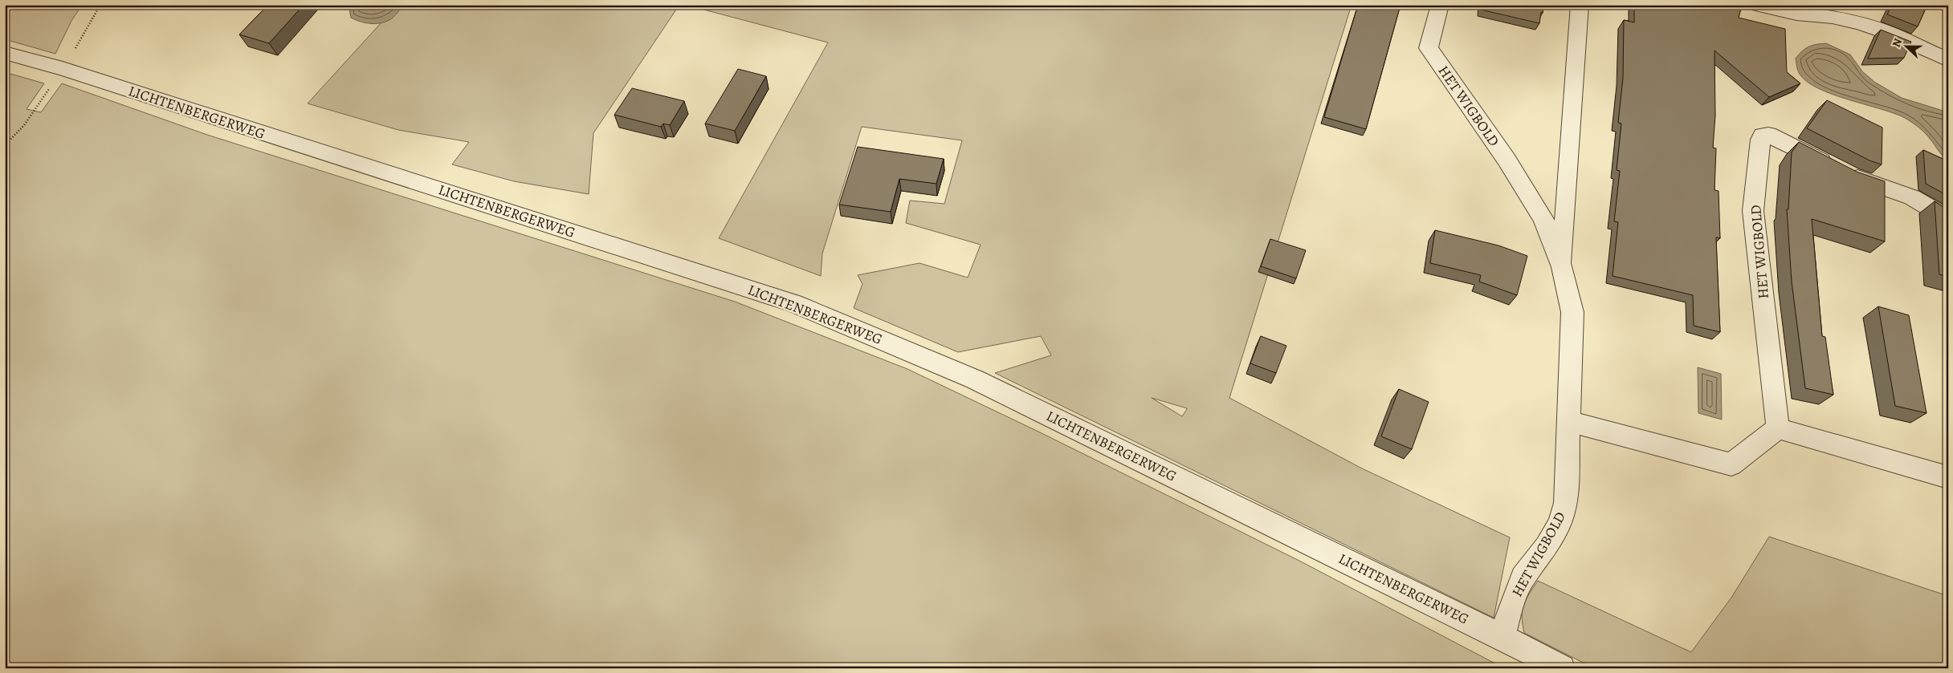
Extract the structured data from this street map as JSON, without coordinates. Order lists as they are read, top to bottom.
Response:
{
  "streets": {
    "street": ["HET WIGBOLD", "LICHTENBERGERWEG"]
  },
  "crossings": [
    ["HET WIGBOLD", "LICHTENBERGERWEG"]
  ],
  "north": "left"
}
